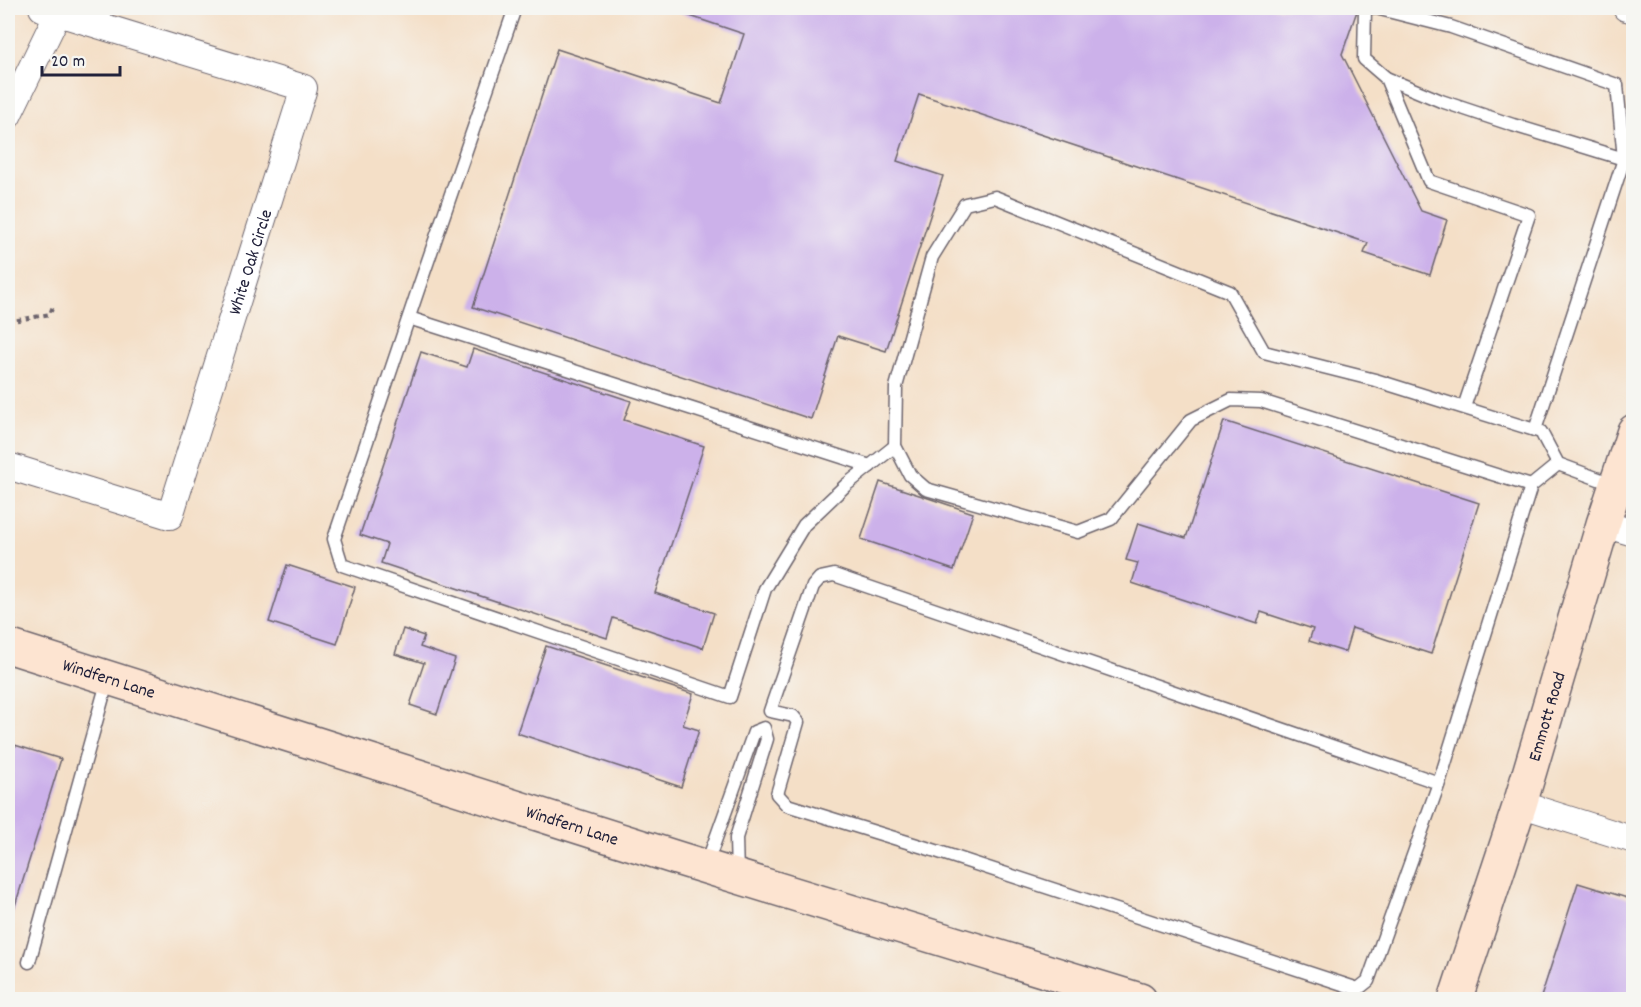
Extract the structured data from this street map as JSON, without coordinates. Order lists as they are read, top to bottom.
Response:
{
  "streets": {
    "street": ["White Oak Circle", "Windfern Lane", "Emmott Road"]
  },
  "scale_bar": "20 m"
}
